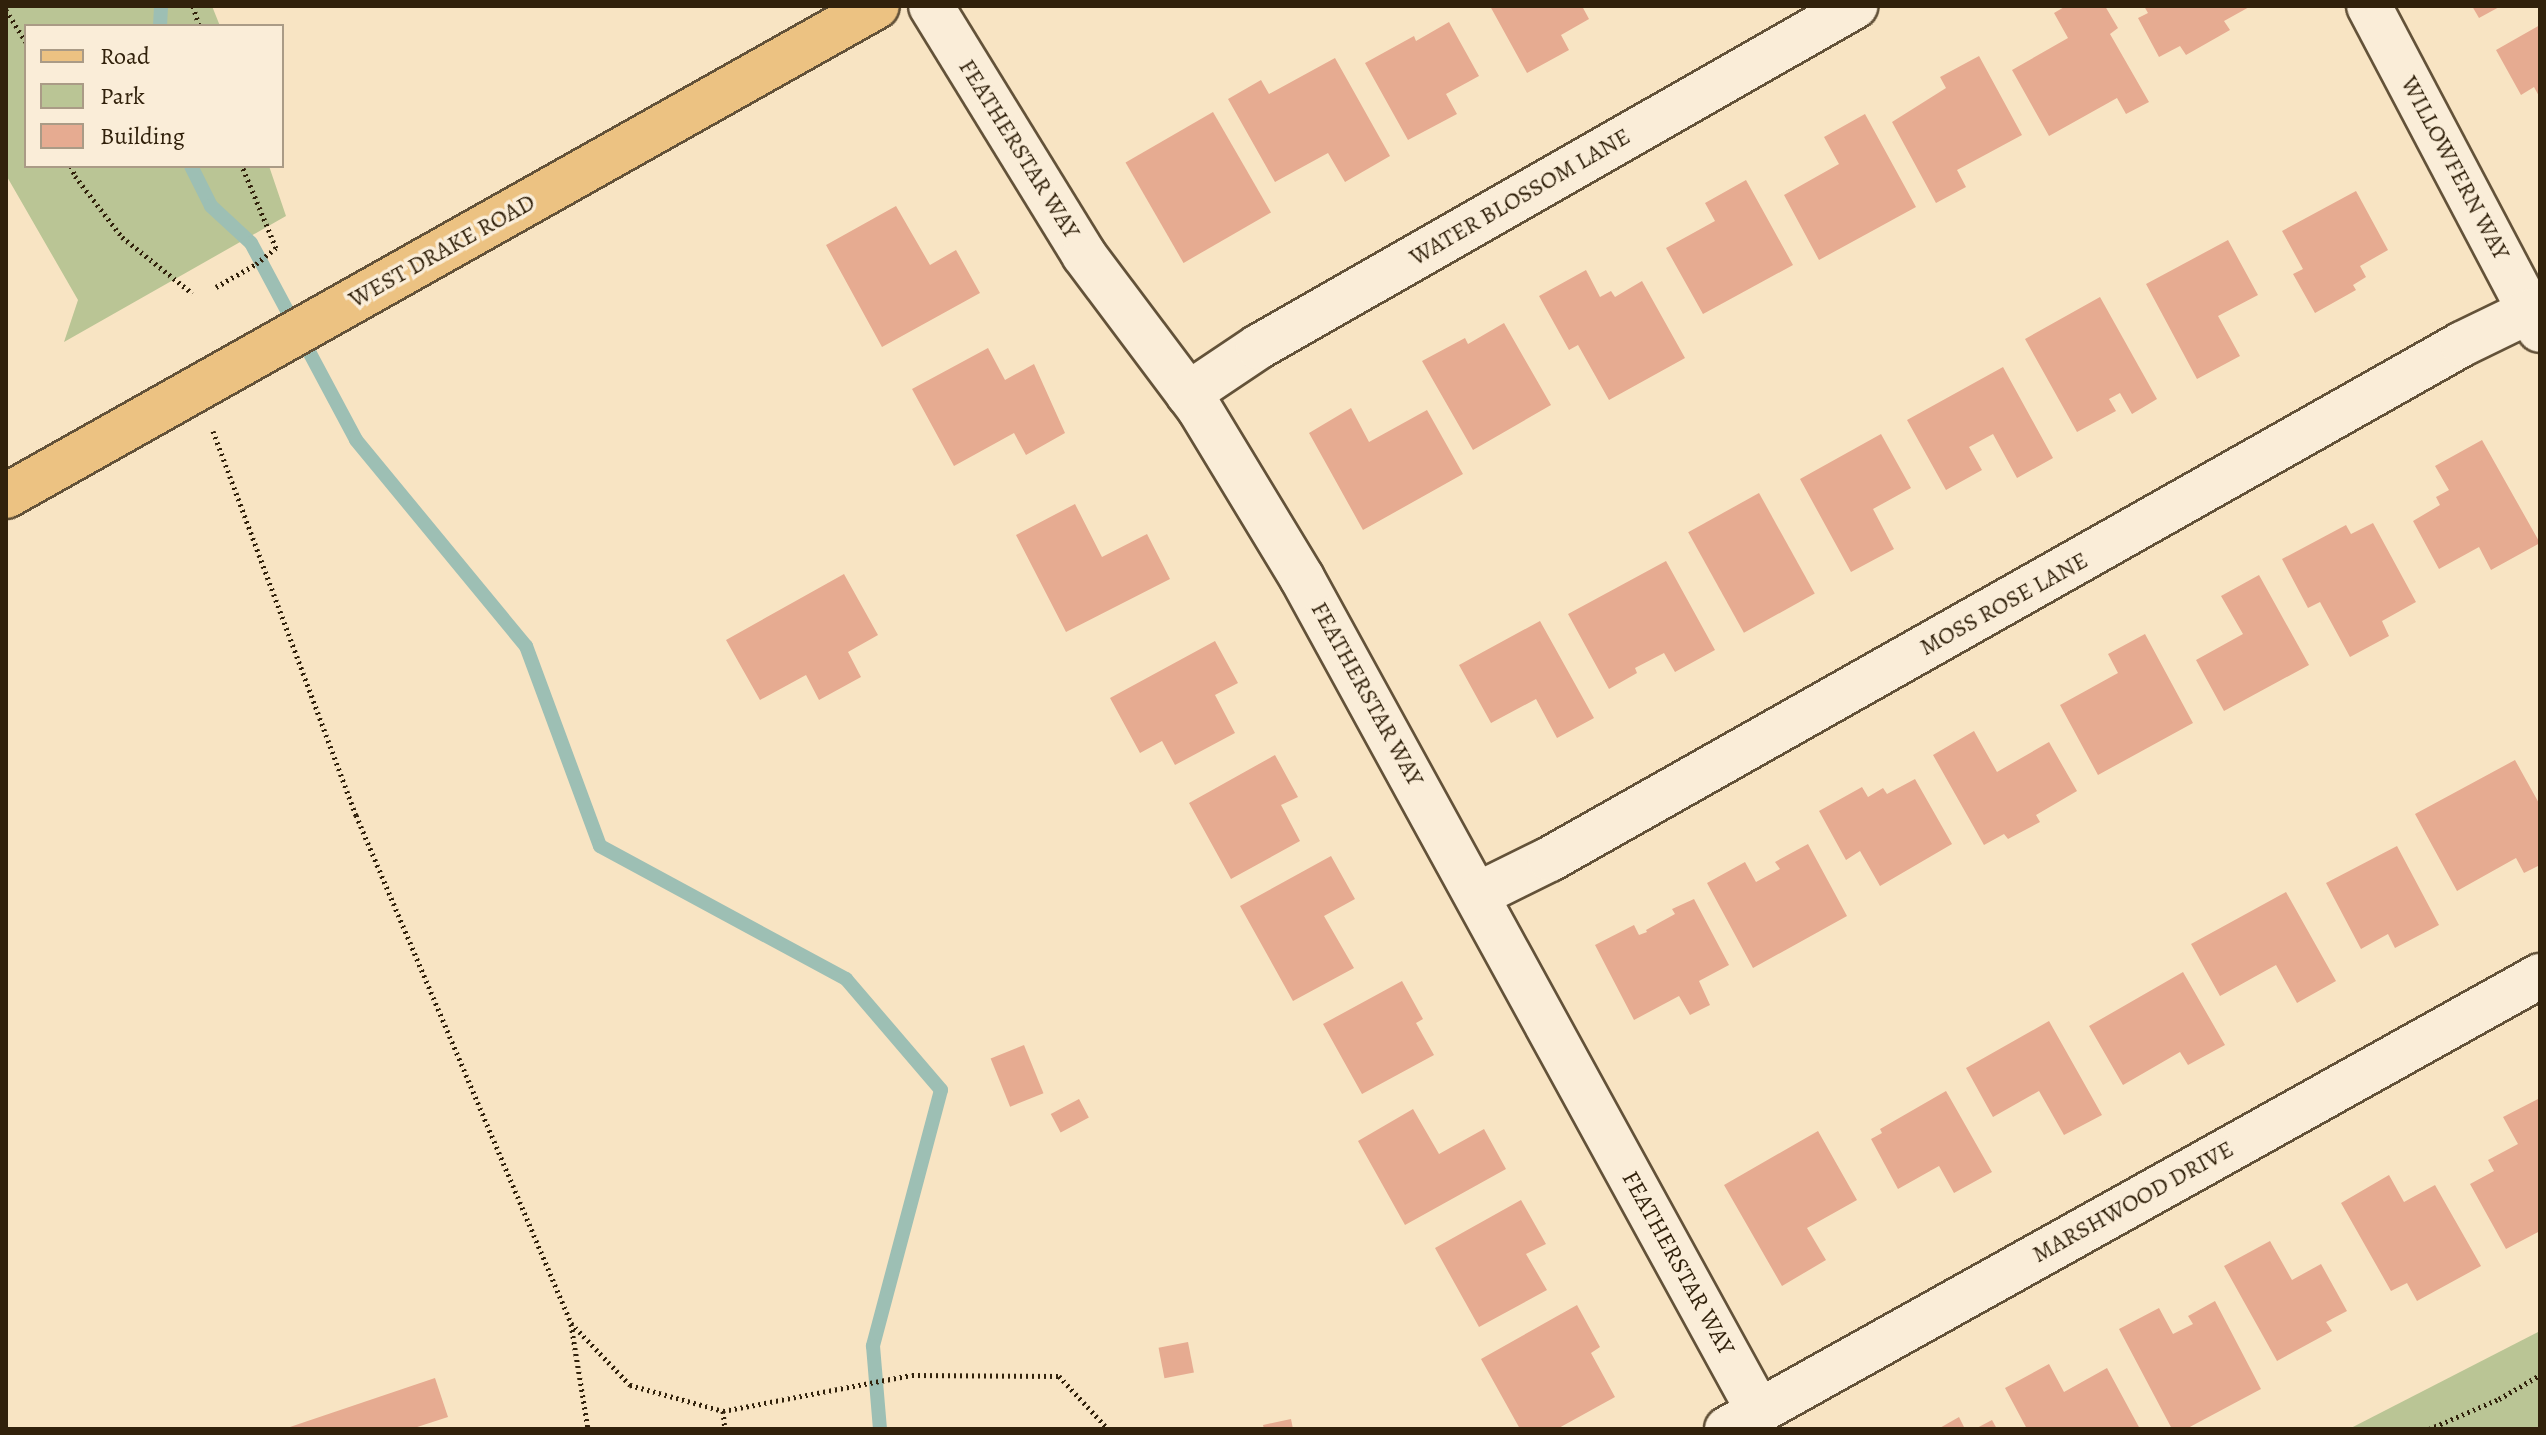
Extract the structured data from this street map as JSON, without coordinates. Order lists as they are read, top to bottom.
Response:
{
  "streets": {
    "main road": ["WEST DRAKE ROAD"],
    "street": [
      "FEATHERSTAR WAY",
      "WILLOWFERN WAY",
      "WATER BLOSSOM LANE",
      "MOSS ROSE LANE",
      "MARSHWOOD DRIVE"
    ]
  },
  "crossings": [
    ["FEATHERSTAR WAY", "WATER BLOSSOM LANE"],
    ["FEATHERSTAR WAY", "MOSS ROSE LANE"],
    ["FEATHERSTAR WAY", "MARSHWOOD DRIVE"],
    ["WILLOWFERN WAY", "MOSS ROSE LANE"]
  ],
  "legend": ["Road", "Park", "Building"]
}
